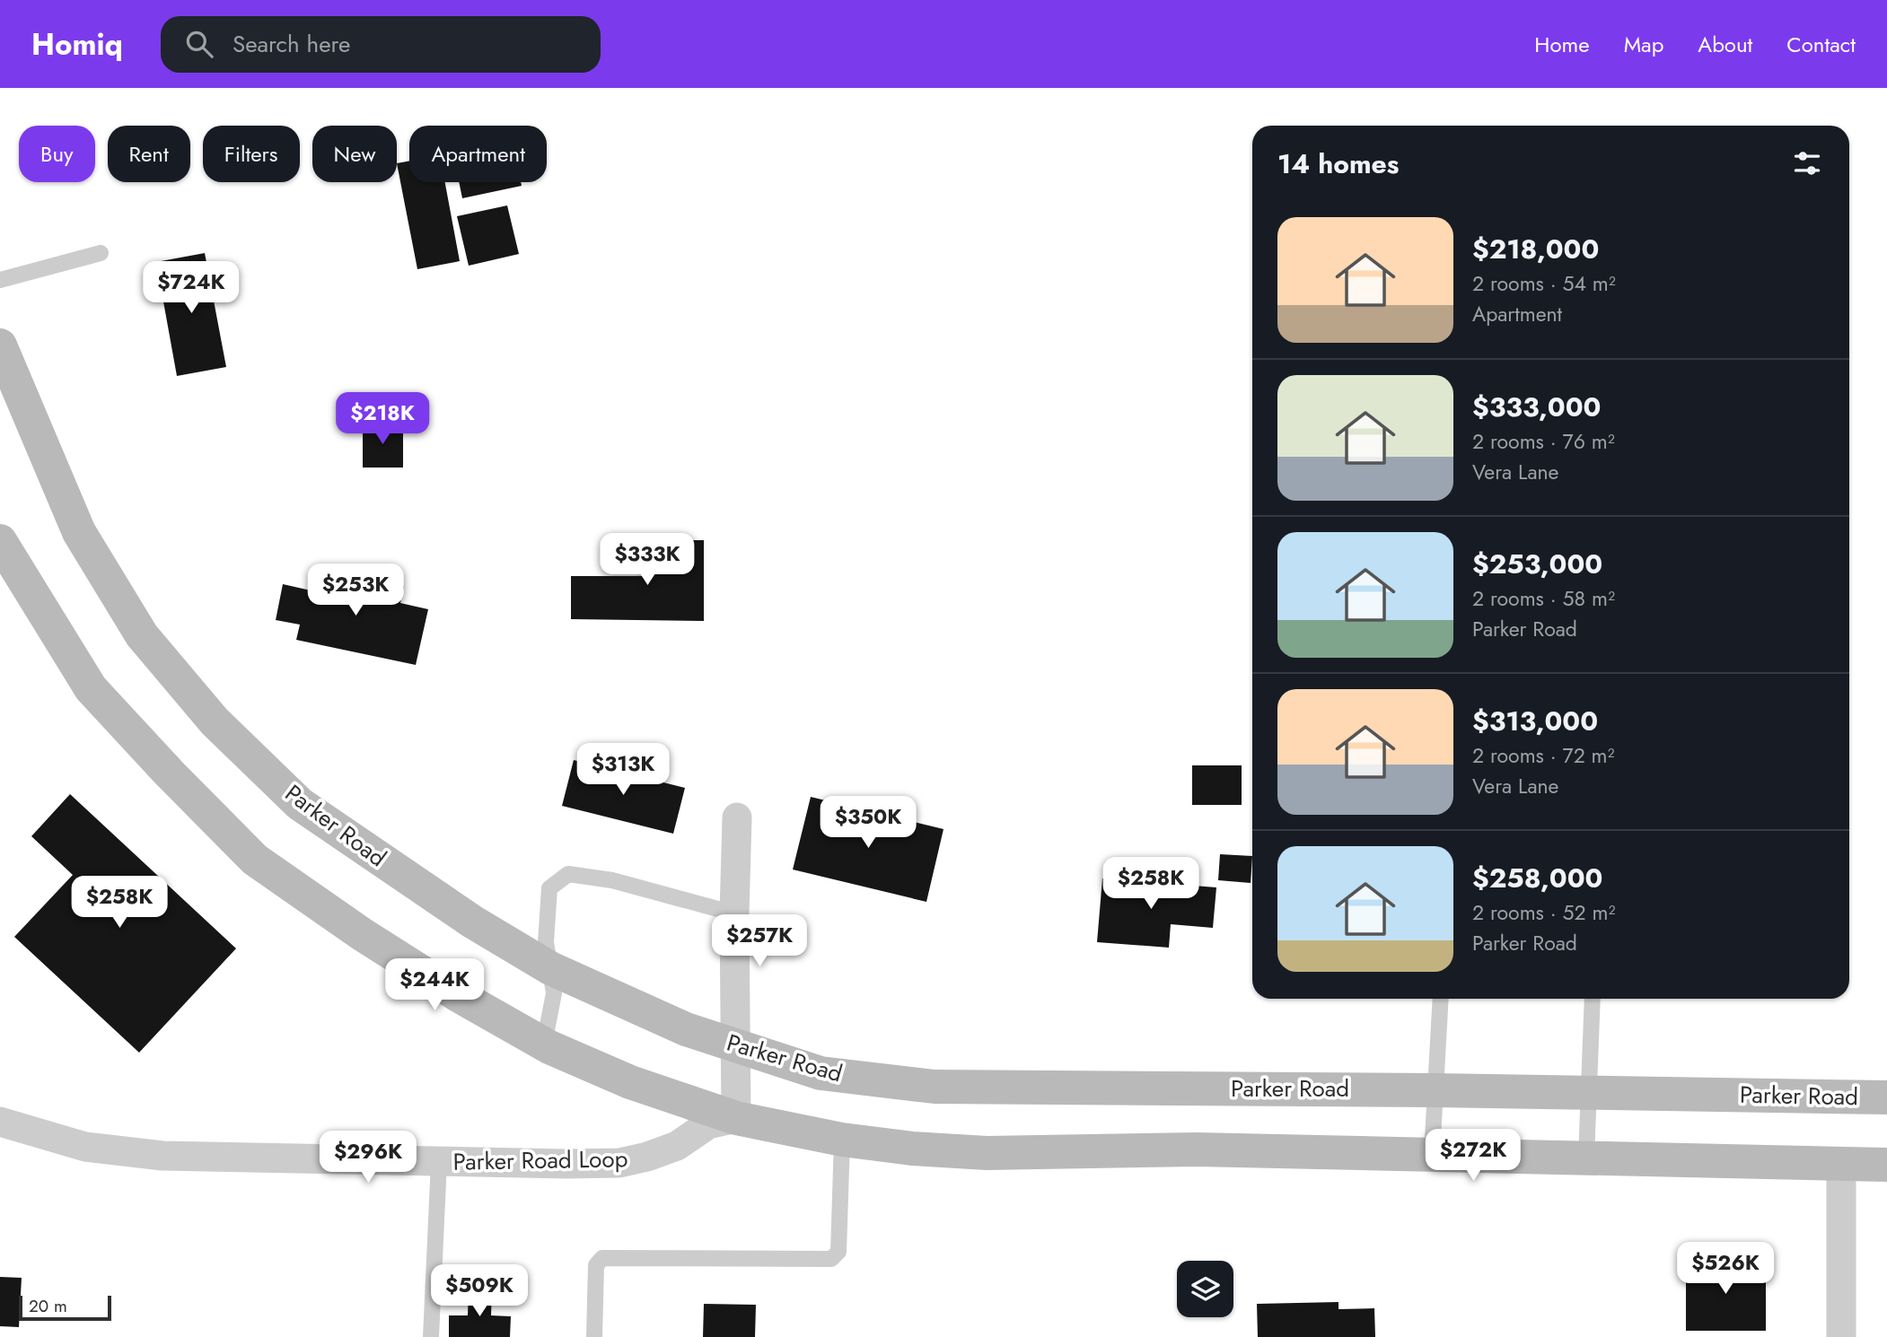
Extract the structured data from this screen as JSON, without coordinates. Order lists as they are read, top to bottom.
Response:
{
  "streets": {
    "main road": ["Parker Road"],
    "street": ["Parker Road Loop"]
  },
  "scale_bar": "20 m",
  "page": {
    "header": "Homiq",
    "search": "Search here",
    "nav": [
      "Home",
      "Map",
      "About",
      "Contact"
    ],
    "chip": [
      "Buy",
      "Rent",
      "Filters",
      "New",
      "Apartment"
    ],
    "heading": "14 homes",
    "list": [
      {
        "name": "$218,000",
        "note": "2 rooms · 54 m² · Apartment"
      },
      {
        "name": "$333,000",
        "note": "2 rooms · 76 m² · Vera Lane"
      },
      {
        "name": "$253,000",
        "note": "2 rooms · 58 m² · Parker Road"
      },
      {
        "name": "$313,000",
        "note": "2 rooms · 72 m² · Vera Lane"
      },
      {
        "name": "$258,000",
        "note": "2 rooms · 52 m² · Parker Road"
      }
    ],
    "price": [
      "$724K",
      "$218K",
      "$333K",
      "$253K",
      "$313K",
      "$350K",
      "$258K",
      "$258K",
      "$257K",
      "$244K",
      "$272K",
      "$296K",
      "$526K",
      "$509K"
    ],
    "scale": "20 m"
  }
}
